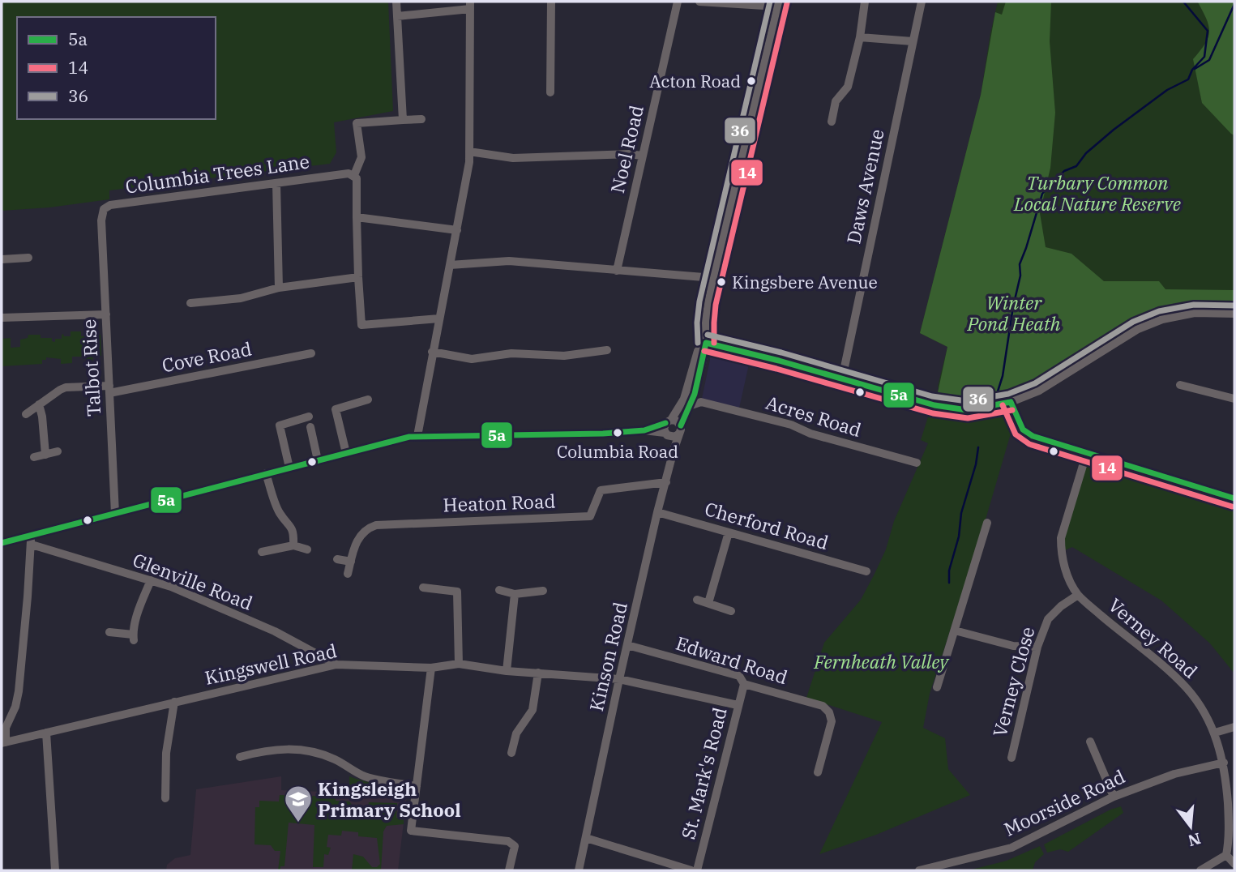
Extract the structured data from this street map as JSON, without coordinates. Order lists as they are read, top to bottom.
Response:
{
  "streets": {
    "street": [
      "Noel Road",
      "Columbia Trees Lane",
      "Daws Avenue",
      "Cove Road",
      "Talbot Rise",
      "Acres Road",
      "Heaton Road",
      "Cherford Road",
      "Glenville Road",
      "Verney Road",
      "Kinson Road",
      "Edward Road",
      "Kingswell Road",
      "Verney Close",
      "St. Mark's Road",
      "Moorside Road"
    ]
  },
  "crossings": [
    ["Columbia Trees Lane", "Talbot Rise"],
    ["Cove Road", "Talbot Rise"],
    ["Heaton Road", "Kinson Road"],
    ["Cherford Road", "Kinson Road"],
    ["Glenville Road", "Kingswell Road"],
    ["Verney Road", "Verney Close"],
    ["Verney Road", "Moorside Road"],
    ["Kinson Road", "Edward Road"],
    ["Kinson Road", "Kingswell Road"],
    ["Edward Road", "St. Mark's Road"],
    ["Kingswell Road", "St. Mark's Road"]
  ],
  "parks": ["Turbary Common Local Nature Reserve", "Winter Pond Heath", "Fernheath Valley"],
  "places": {
    "other": ["Acton Road", "Kingsbere Avenue", "Columbia Road"],
    "school or university": ["Kingsleigh Primary School"]
  },
  "lines": ["transit line 36", "transit line 14", "transit line 5a"],
  "legend": ["5a", "14", "36"],
  "north": "bottom"
}
